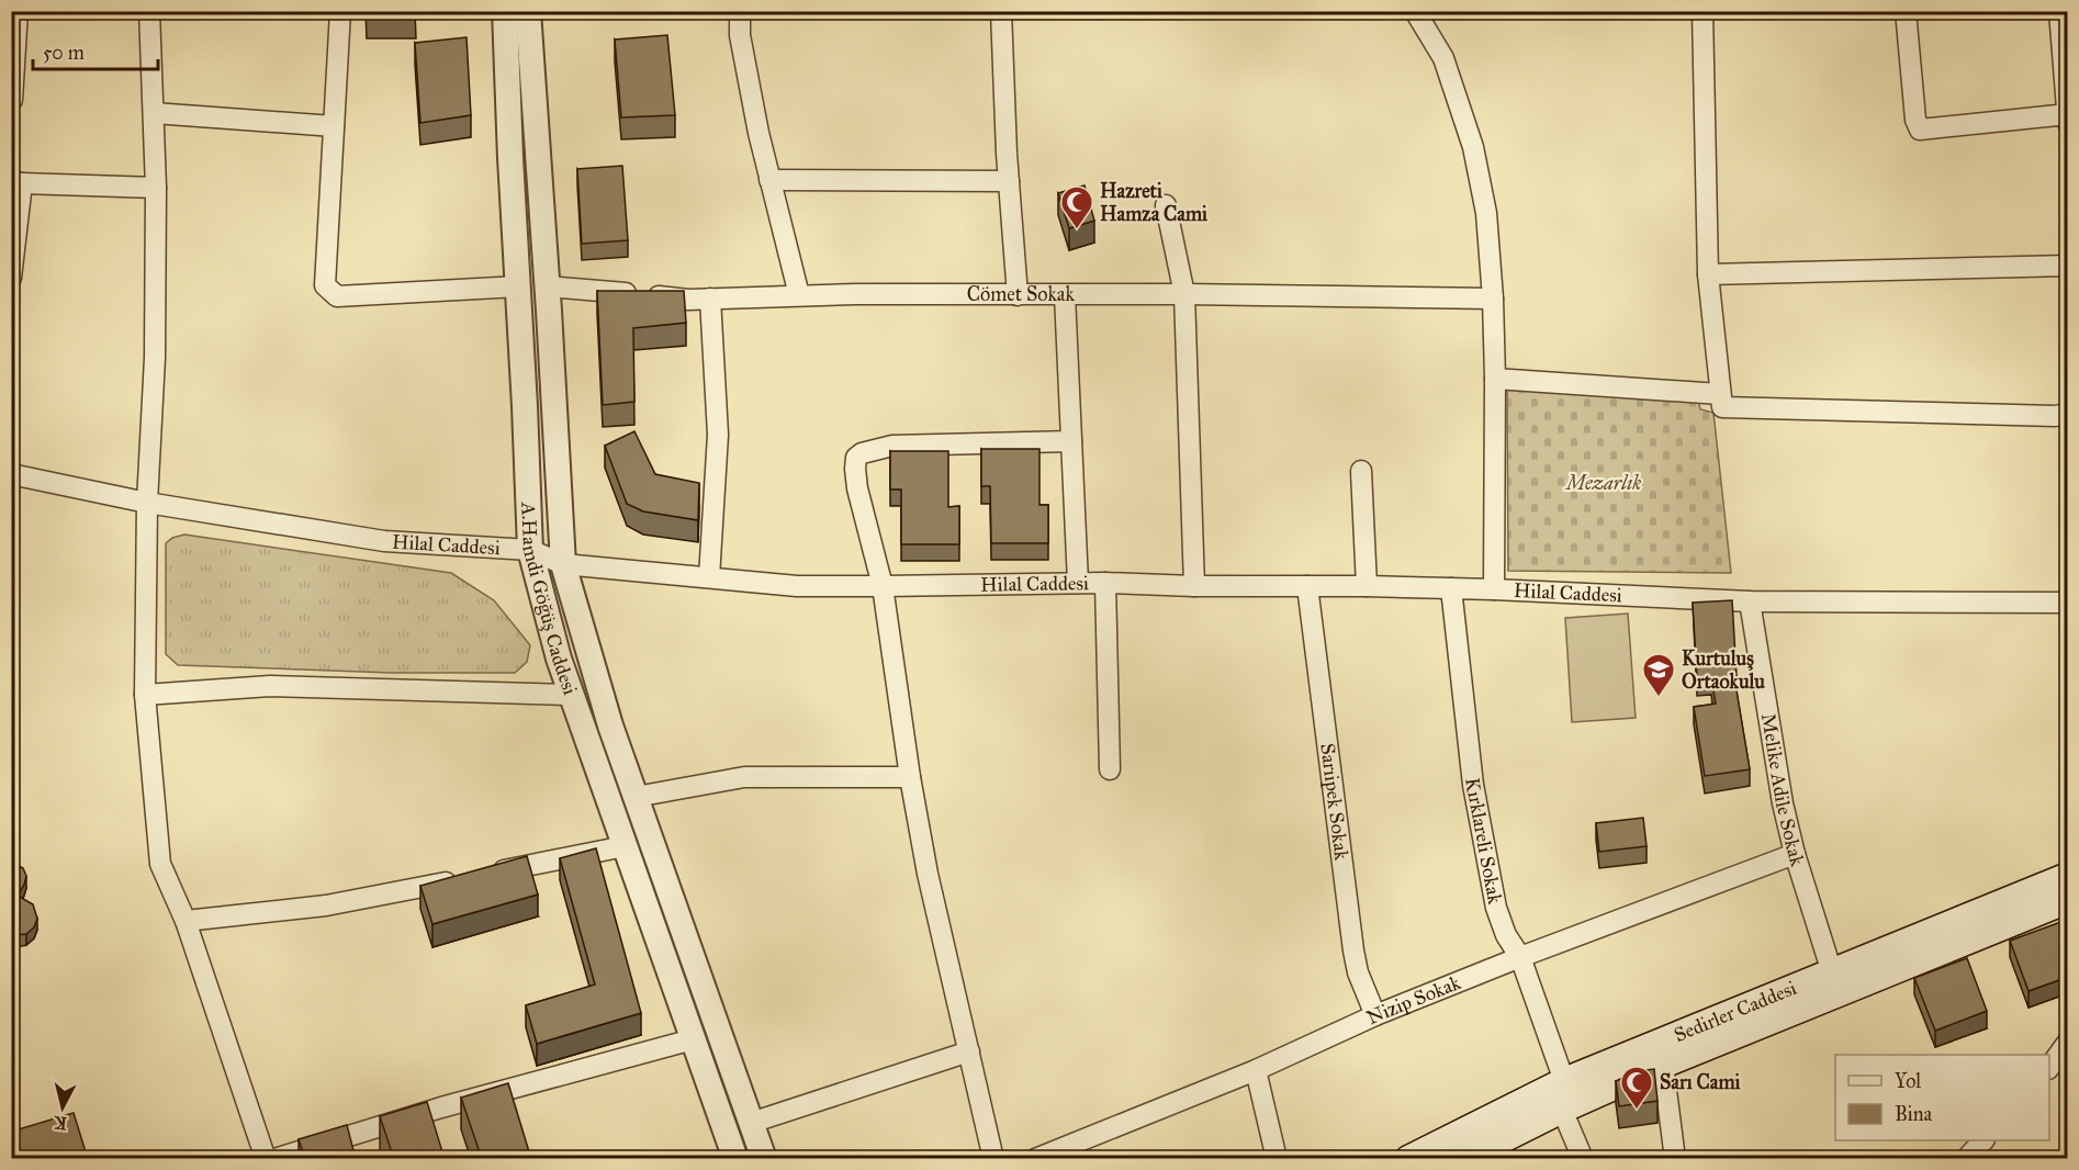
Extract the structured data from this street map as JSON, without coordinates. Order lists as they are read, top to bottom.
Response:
{
  "streets": {
    "main road": ["Sedirler Caddesi"],
    "street": [
      "Cömet Sokak",
      "Hilal Caddesi",
      "A.Hamdi Göğüş Caddesi",
      "Melike Adile Sokak",
      "Sarıipek Sokak",
      "Kırklareli Sokak",
      "Nizip Sokak"
    ]
  },
  "crossings": [
    ["Cömet Sokak", "A.Hamdi Göğüş Caddesi"],
    ["Hilal Caddesi", "A.Hamdi Göğüş Caddesi"],
    ["Hilal Caddesi", "Melike Adile Sokak"],
    ["Hilal Caddesi", "Sarıipek Sokak"],
    ["Hilal Caddesi", "Kırklareli Sokak"],
    ["Melike Adile Sokak", "Nizip Sokak"],
    ["Melike Adile Sokak", "Sedirler Caddesi"],
    ["Sarıipek Sokak", "Nizip Sokak"],
    ["Kırklareli Sokak", "Nizip Sokak"],
    ["Kırklareli Sokak", "Sedirler Caddesi"]
  ],
  "parks": ["Mezarlık"],
  "places": {
    "mosque": ["Hazreti Hamza Cami", "Sarı Cami"],
    "school or university": ["Kurtuluş Ortaokulu"]
  },
  "legend": ["Yol", "Bina"],
  "scale_bar": "50 m",
  "north": "bottom"
}
